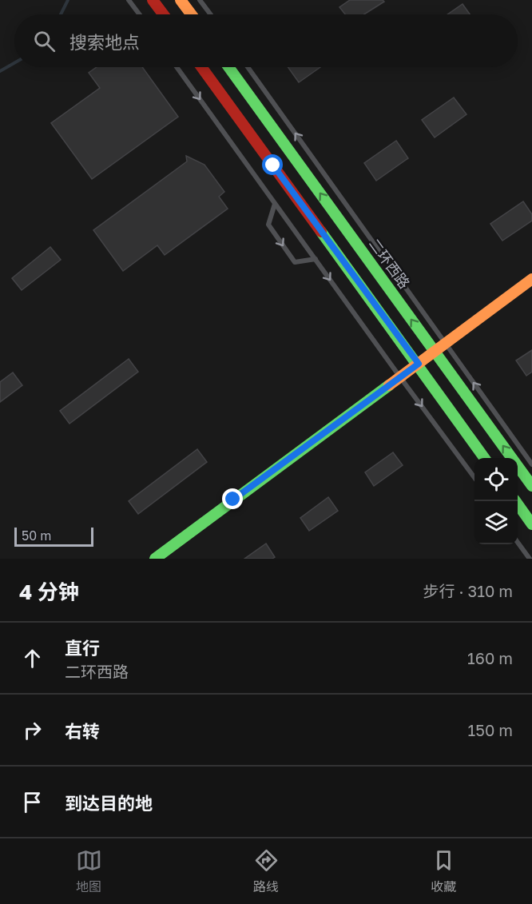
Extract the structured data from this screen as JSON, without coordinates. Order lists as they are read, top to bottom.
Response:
{
  "streets": {
    "main road": ["二环西路"]
  },
  "scale_bar": "50 m",
  "page": {
    "search": "搜索地点",
    "scale": "50 m",
    "heading": ["4 分钟", "步行 · 310 m"],
    "list": [
      ["直行", "二环西路", "160 m"],
      ["右转", "150 m"],
      "到达目的地"
    ],
    "nav": ["地图", "路线", "收藏"]
  }
}
